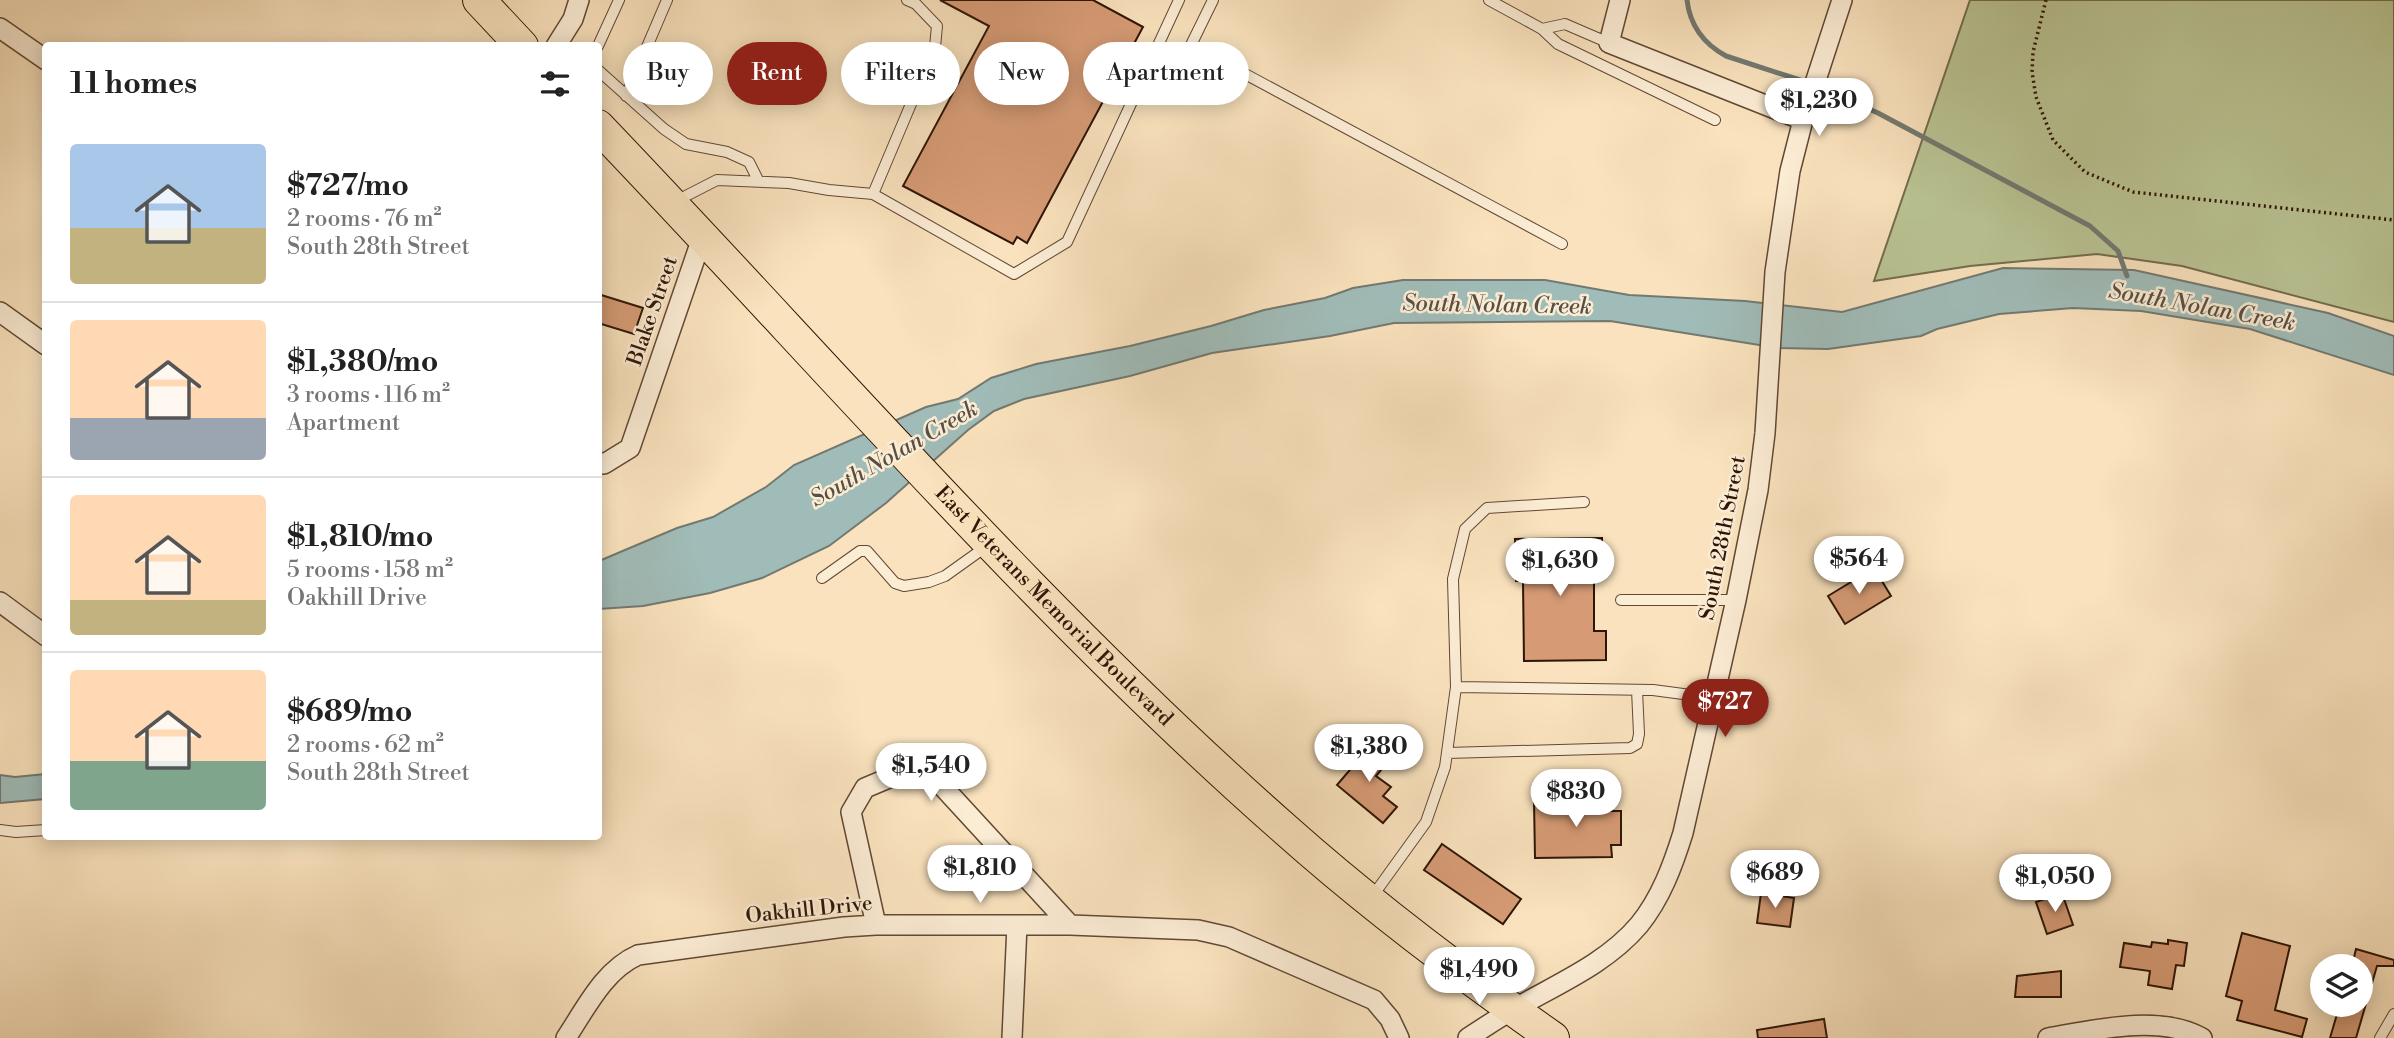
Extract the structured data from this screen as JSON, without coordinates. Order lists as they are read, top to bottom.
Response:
{
  "streets": {
    "main road": ["East Veterans Memorial Boulevard"],
    "street": ["Blake Street", "South 28th Street", "Oakhill Drive"]
  },
  "crossings": [
    ["Blake Street", "East Veterans Memorial Boulevard"],
    ["South 28th Street", "East Veterans Memorial Boulevard"]
  ],
  "water": ["South Nolan Creek"],
  "page": {
    "chip": [
      "Buy",
      "Rent",
      "Filters",
      "New",
      "Apartment"
    ],
    "heading": "11 homes",
    "price": [
      "$1,230",
      "$564",
      "$1,630",
      "$727",
      "$1,380",
      "$1,540",
      "$830",
      "$1,810",
      "$689",
      "$1,050",
      "$1,490"
    ],
    "list": [
      {
        "name": "$727/mo",
        "note": "2 rooms · 76 m² · South 28th Street"
      },
      {
        "name": "$1,380/mo",
        "note": "3 rooms · 116 m² · Apartment"
      },
      {
        "name": "$1,810/mo",
        "note": "5 rooms · 158 m² · Oakhill Drive"
      },
      {
        "name": "$689/mo",
        "note": "2 rooms · 62 m² · South 28th Street"
      }
    ]
  }
}
